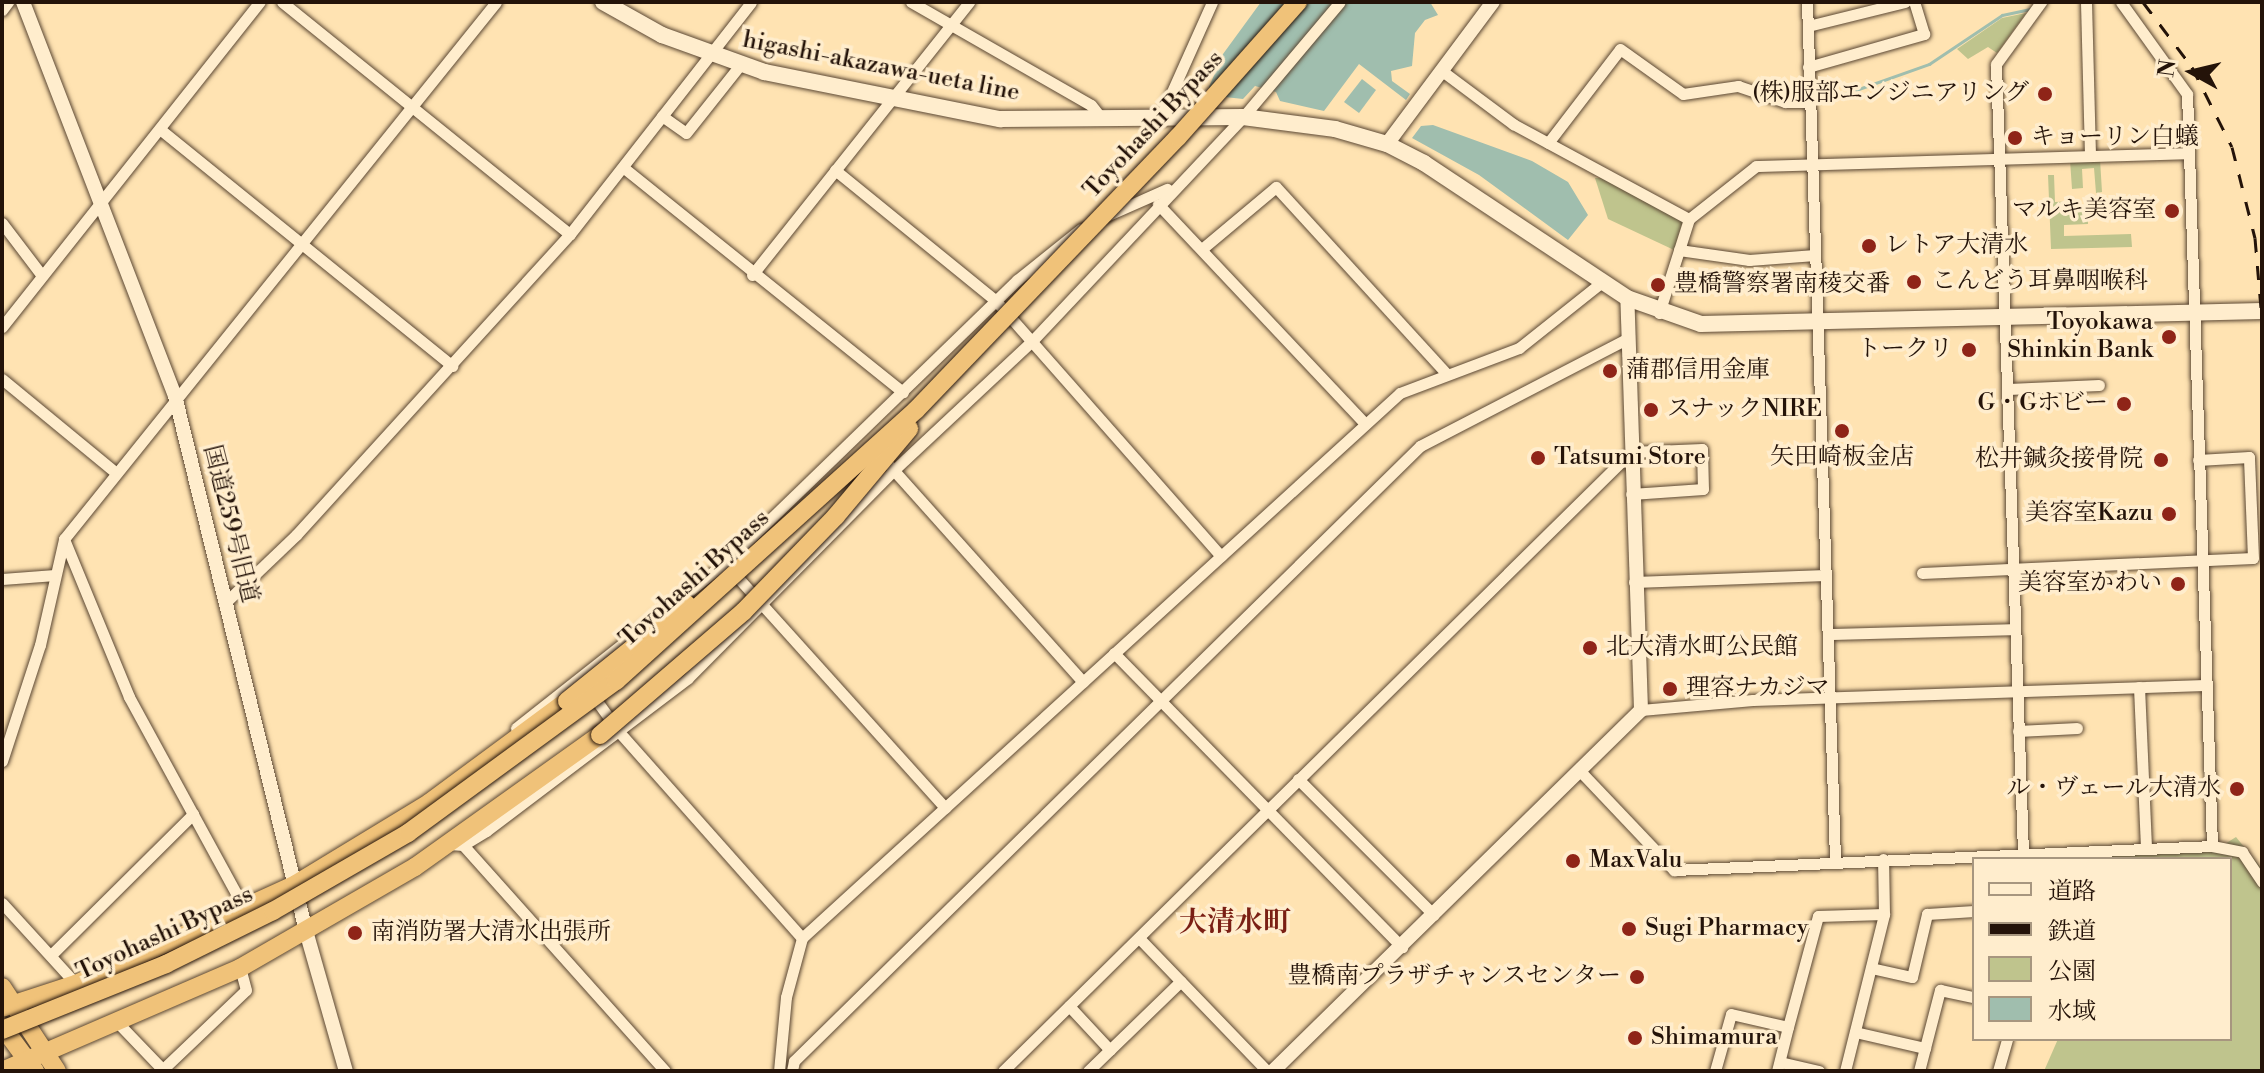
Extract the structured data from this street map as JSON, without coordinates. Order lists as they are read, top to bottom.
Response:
{
  "streets": {
    "highway": ["Toyohashi Bypass"],
    "main road": ["higashi-akazawa-ueta line"],
    "street": ["国道259号旧道"]
  },
  "districts": ["大清水町"],
  "places": [
    "(株)服部エンジニアリング",
    "キョーリン白蟻",
    "マルキ美容室",
    "レトア大清水",
    "こんどう耳鼻咽喉科",
    "豊橋警察署南稜交番",
    "Toyokawa Shinkin Bank",
    "トークリ",
    "蒲郡信用金庫",
    "G・Gホビー",
    "スナックNIRE",
    "矢田崎板金店",
    "Tatsumi Store",
    "松井鍼灸接骨院",
    "美容室Kazu",
    "美容室かわい",
    "北大清水町公民館",
    "理容ナカジマ",
    "ル・ヴェール大清水",
    "MaxValu",
    "Sugi Pharmacy",
    "南消防署大清水出張所",
    "豊橋南プラザチャンスセンター",
    "Shimamura"
  ],
  "legend": [
    "道路",
    "鉄道",
    "公園",
    "水域"
  ],
  "north": "left"
}
